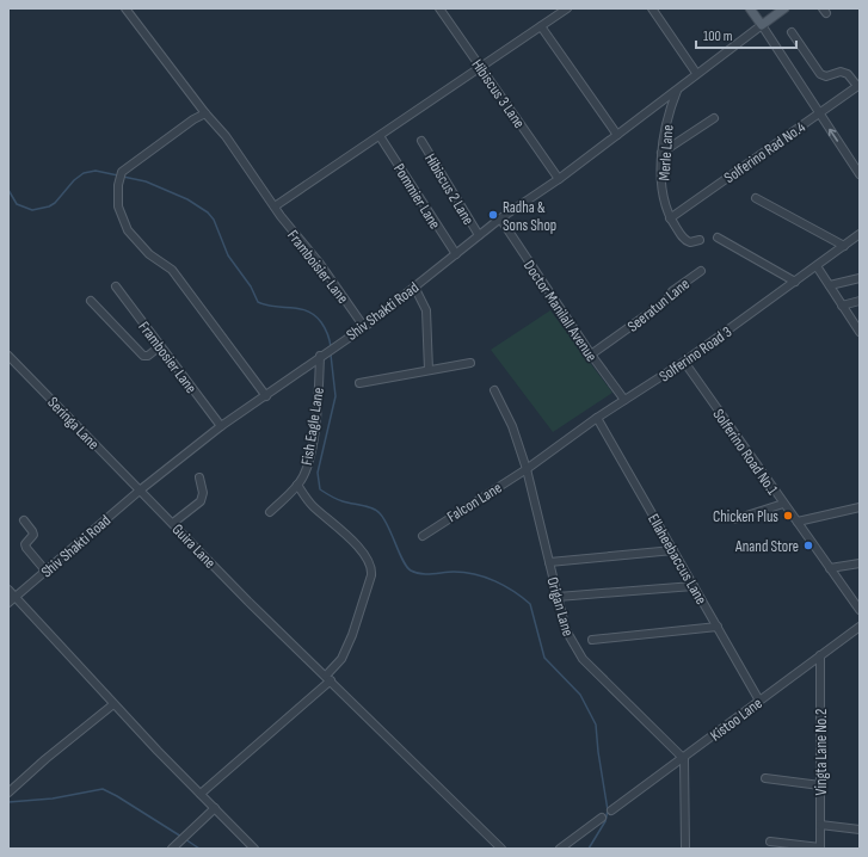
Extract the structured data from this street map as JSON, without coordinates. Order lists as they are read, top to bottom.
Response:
{
  "streets": {
    "street": [
      "Hibiscus 3 Lane",
      "Solferino Rad No.4",
      "Merle Lane",
      "Hibiscus 2 Lane",
      "Pommier Lane",
      "Framboisier Lane",
      "Seeratun Lane",
      "Shiv Shakti Road",
      "Doctor Manilall Avenue",
      "Solferino Road 3",
      "Frambosier Lane",
      "Seringa Lane",
      "Fish Eagle Lane",
      "Solferino Road No.1",
      "Falcon Lane",
      "Guira Lane",
      "Ellaheebaccus Lane",
      "Origan Lane",
      "Kistoo Lane",
      "Vingta Lane No.2"
    ]
  },
  "crossings": [
    ["Hibiscus 3 Lane", "Shiv Shakti Road"],
    ["Solferino Rad No.4", "Merle Lane"],
    ["Merle Lane", "Shiv Shakti Road"],
    ["Hibiscus 2 Lane", "Shiv Shakti Road"],
    ["Pommier Lane", "Shiv Shakti Road"],
    ["Framboisier Lane", "Shiv Shakti Road"],
    ["Seeratun Lane", "Doctor Manilall Avenue"],
    ["Shiv Shakti Road", "Doctor Manilall Avenue"],
    ["Shiv Shakti Road", "Frambosier Lane"],
    ["Shiv Shakti Road", "Seringa Lane"],
    ["Shiv Shakti Road", "Fish Eagle Lane"],
    ["Shiv Shakti Road", "Guira Lane"],
    ["Doctor Manilall Avenue", "Solferino Road 3"],
    ["Solferino Road 3", "Solferino Road No.1"],
    ["Solferino Road 3", "Falcon Lane"],
    ["Solferino Road 3", "Ellaheebaccus Lane"],
    ["Solferino Road 3", "Origan Lane"],
    ["Seringa Lane", "Guira Lane"],
    ["Falcon Lane", "Origan Lane"],
    ["Ellaheebaccus Lane", "Kistoo Lane"],
    ["Origan Lane", "Kistoo Lane"],
    ["Kistoo Lane", "Vingta Lane No.2"]
  ],
  "places": ["Radha & Sons Shop", "Chicken Plus", "Anand Store"],
  "scale_bar": "100 m"
}
